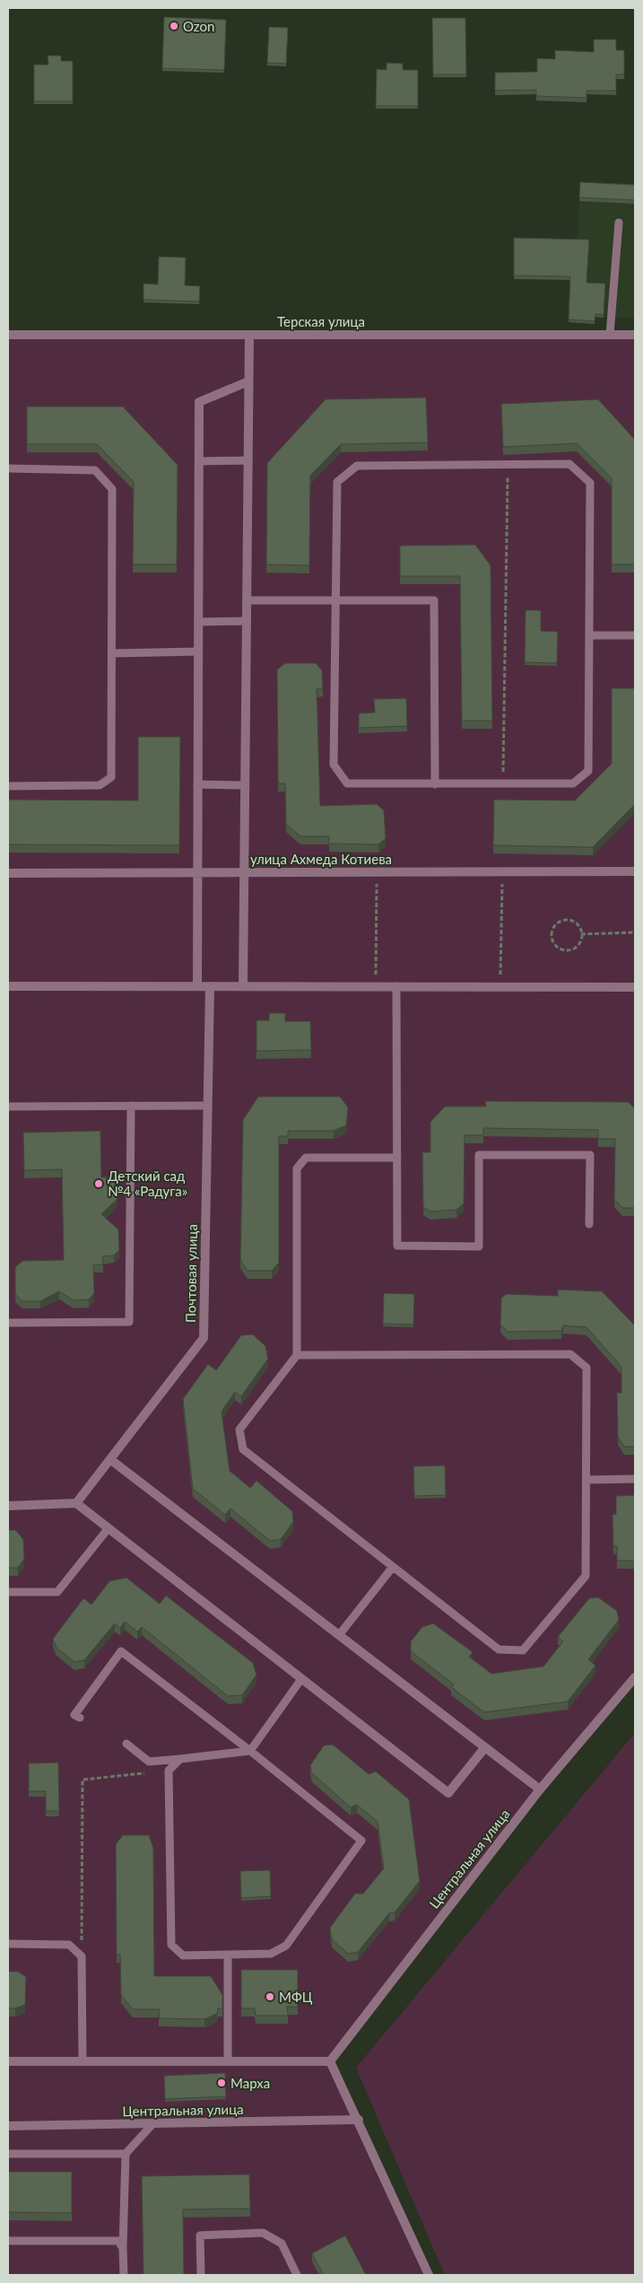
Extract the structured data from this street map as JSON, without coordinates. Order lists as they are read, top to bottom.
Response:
{
  "streets": {
    "street": [
      "Терская улица",
      "улица Ахмеда Котиева",
      "Почтовая улица",
      "Центральная улица"
    ]
  },
  "places": [
    "Ozon",
    "Детский сад №4 «Радуга»",
    "МФЦ",
    "Марха"
  ]
}
